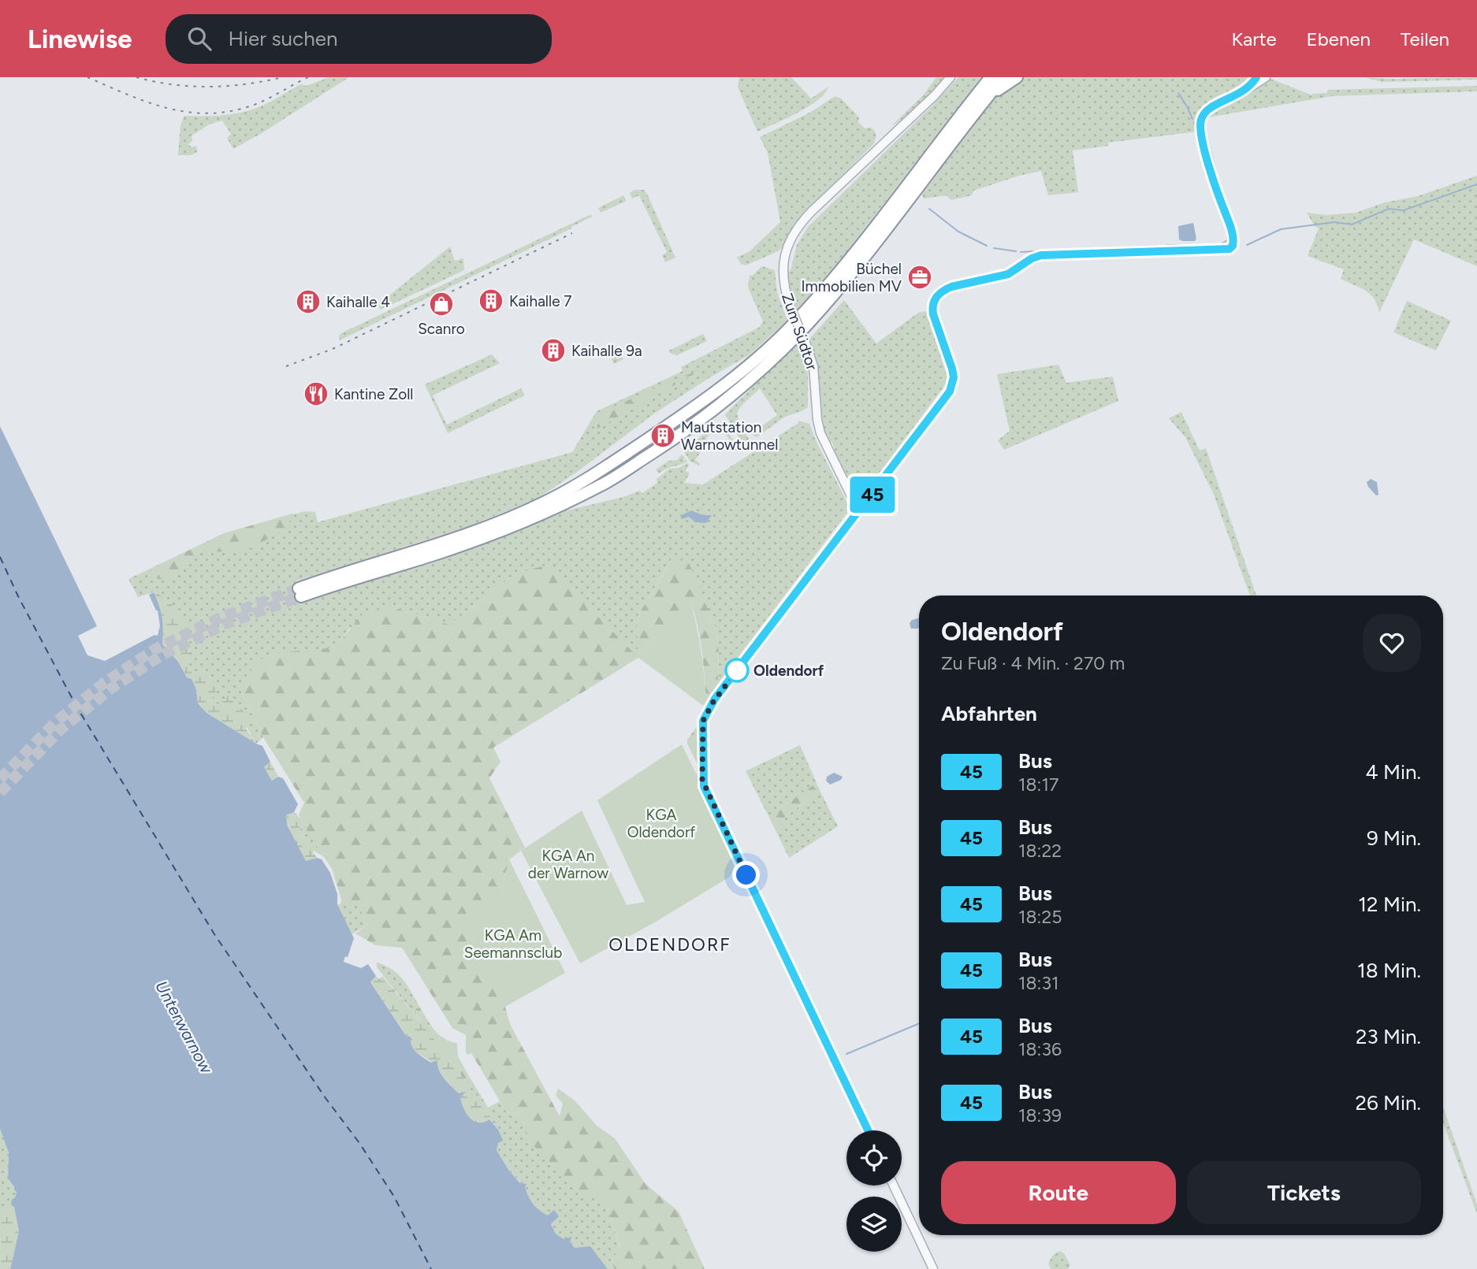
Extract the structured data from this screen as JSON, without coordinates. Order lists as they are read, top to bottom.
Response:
{
  "streets": {
    "street": ["Zum Südtor"]
  },
  "districts": ["OLDENDORF"],
  "water": ["Unterwarnow"],
  "parks": ["KGA Oldendorf", "KGA An der Warnow", "KGA Am Seemannsclub"],
  "places": {
    "office": ["Büchel Immobilien MV"],
    "building": [
      "Kaihalle 7",
      "Kaihalle 4",
      "Kaihalle 9a",
      "Mautstation Warnowtunnel"
    ],
    "shop": ["Scanro"],
    "restaurant": ["Kantine Zoll"],
    "other": ["Oldendorf"]
  },
  "lines": ["bus line 45"],
  "page": {
    "header": "Linewise",
    "search": "Hier suchen",
    "nav": ["Karte", "Ebenen", "Teilen"],
    "on_map": "45",
    "heading": [
      ["Oldendorf", "Zu Fuß · 4 Min. · 270 m"],
      "Abfahrten"
    ],
    "list": [
      {
        "mark": "45",
        "name": "Bus",
        "note": "18:17",
        "value": "4 Min."
      },
      {
        "mark": "45",
        "name": "Bus",
        "note": "18:22",
        "value": "9 Min."
      },
      {
        "mark": "45",
        "name": "Bus",
        "note": "18:25",
        "value": "12 Min."
      },
      {
        "mark": "45",
        "name": "Bus",
        "note": "18:31",
        "value": "18 Min."
      },
      {
        "mark": "45",
        "name": "Bus",
        "note": "18:36",
        "value": "23 Min."
      },
      {
        "mark": "45",
        "name": "Bus",
        "note": "18:39",
        "value": "26 Min."
      }
    ],
    "buttons": ["Route", "Tickets"]
  }
}
